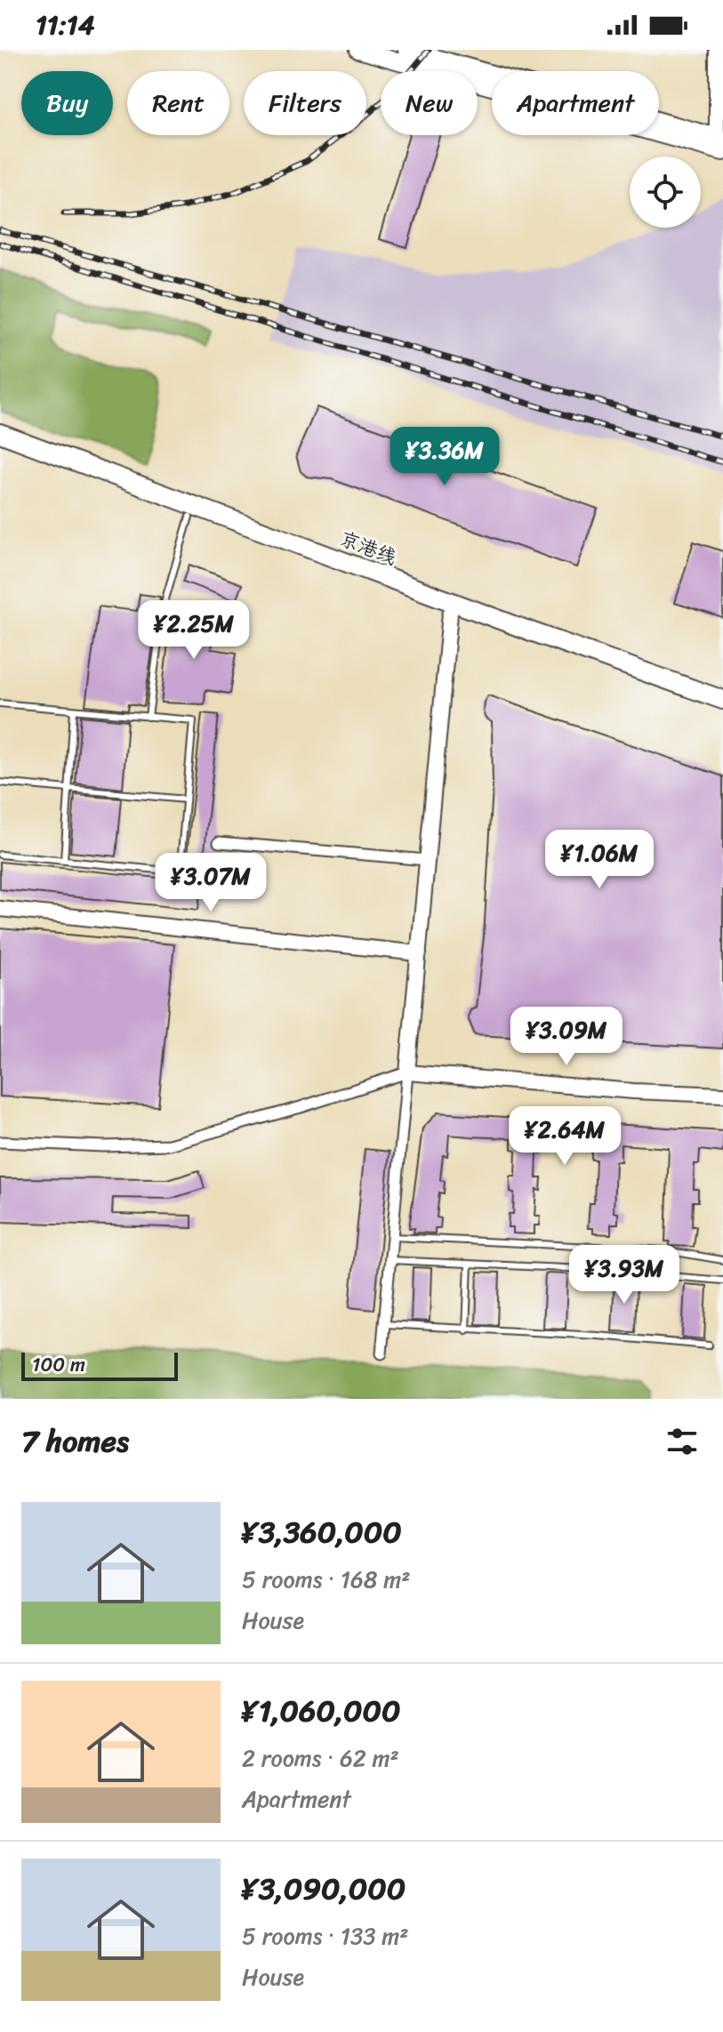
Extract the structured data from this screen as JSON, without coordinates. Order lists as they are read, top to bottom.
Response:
{
  "streets": {
    "highway": ["京港线"]
  },
  "scale_bar": "100 m",
  "page": {
    "status": "11:14",
    "chip": [
      "Buy",
      "Rent",
      "Filters",
      "New",
      "Apartment"
    ],
    "price": [
      "¥3.36M",
      "¥2.25M",
      "¥1.06M",
      "¥3.07M",
      "¥3.09M",
      "¥2.64M",
      "¥3.93M"
    ],
    "scale": "100 m",
    "heading": "7 homes",
    "list": [
      {
        "name": "¥3,360,000",
        "note": "5 rooms · 168 m² · House"
      },
      {
        "name": "¥1,060,000",
        "note": "2 rooms · 62 m² · Apartment"
      },
      {
        "name": "¥3,090,000",
        "note": "5 rooms · 133 m² · House"
      }
    ]
  }
}
